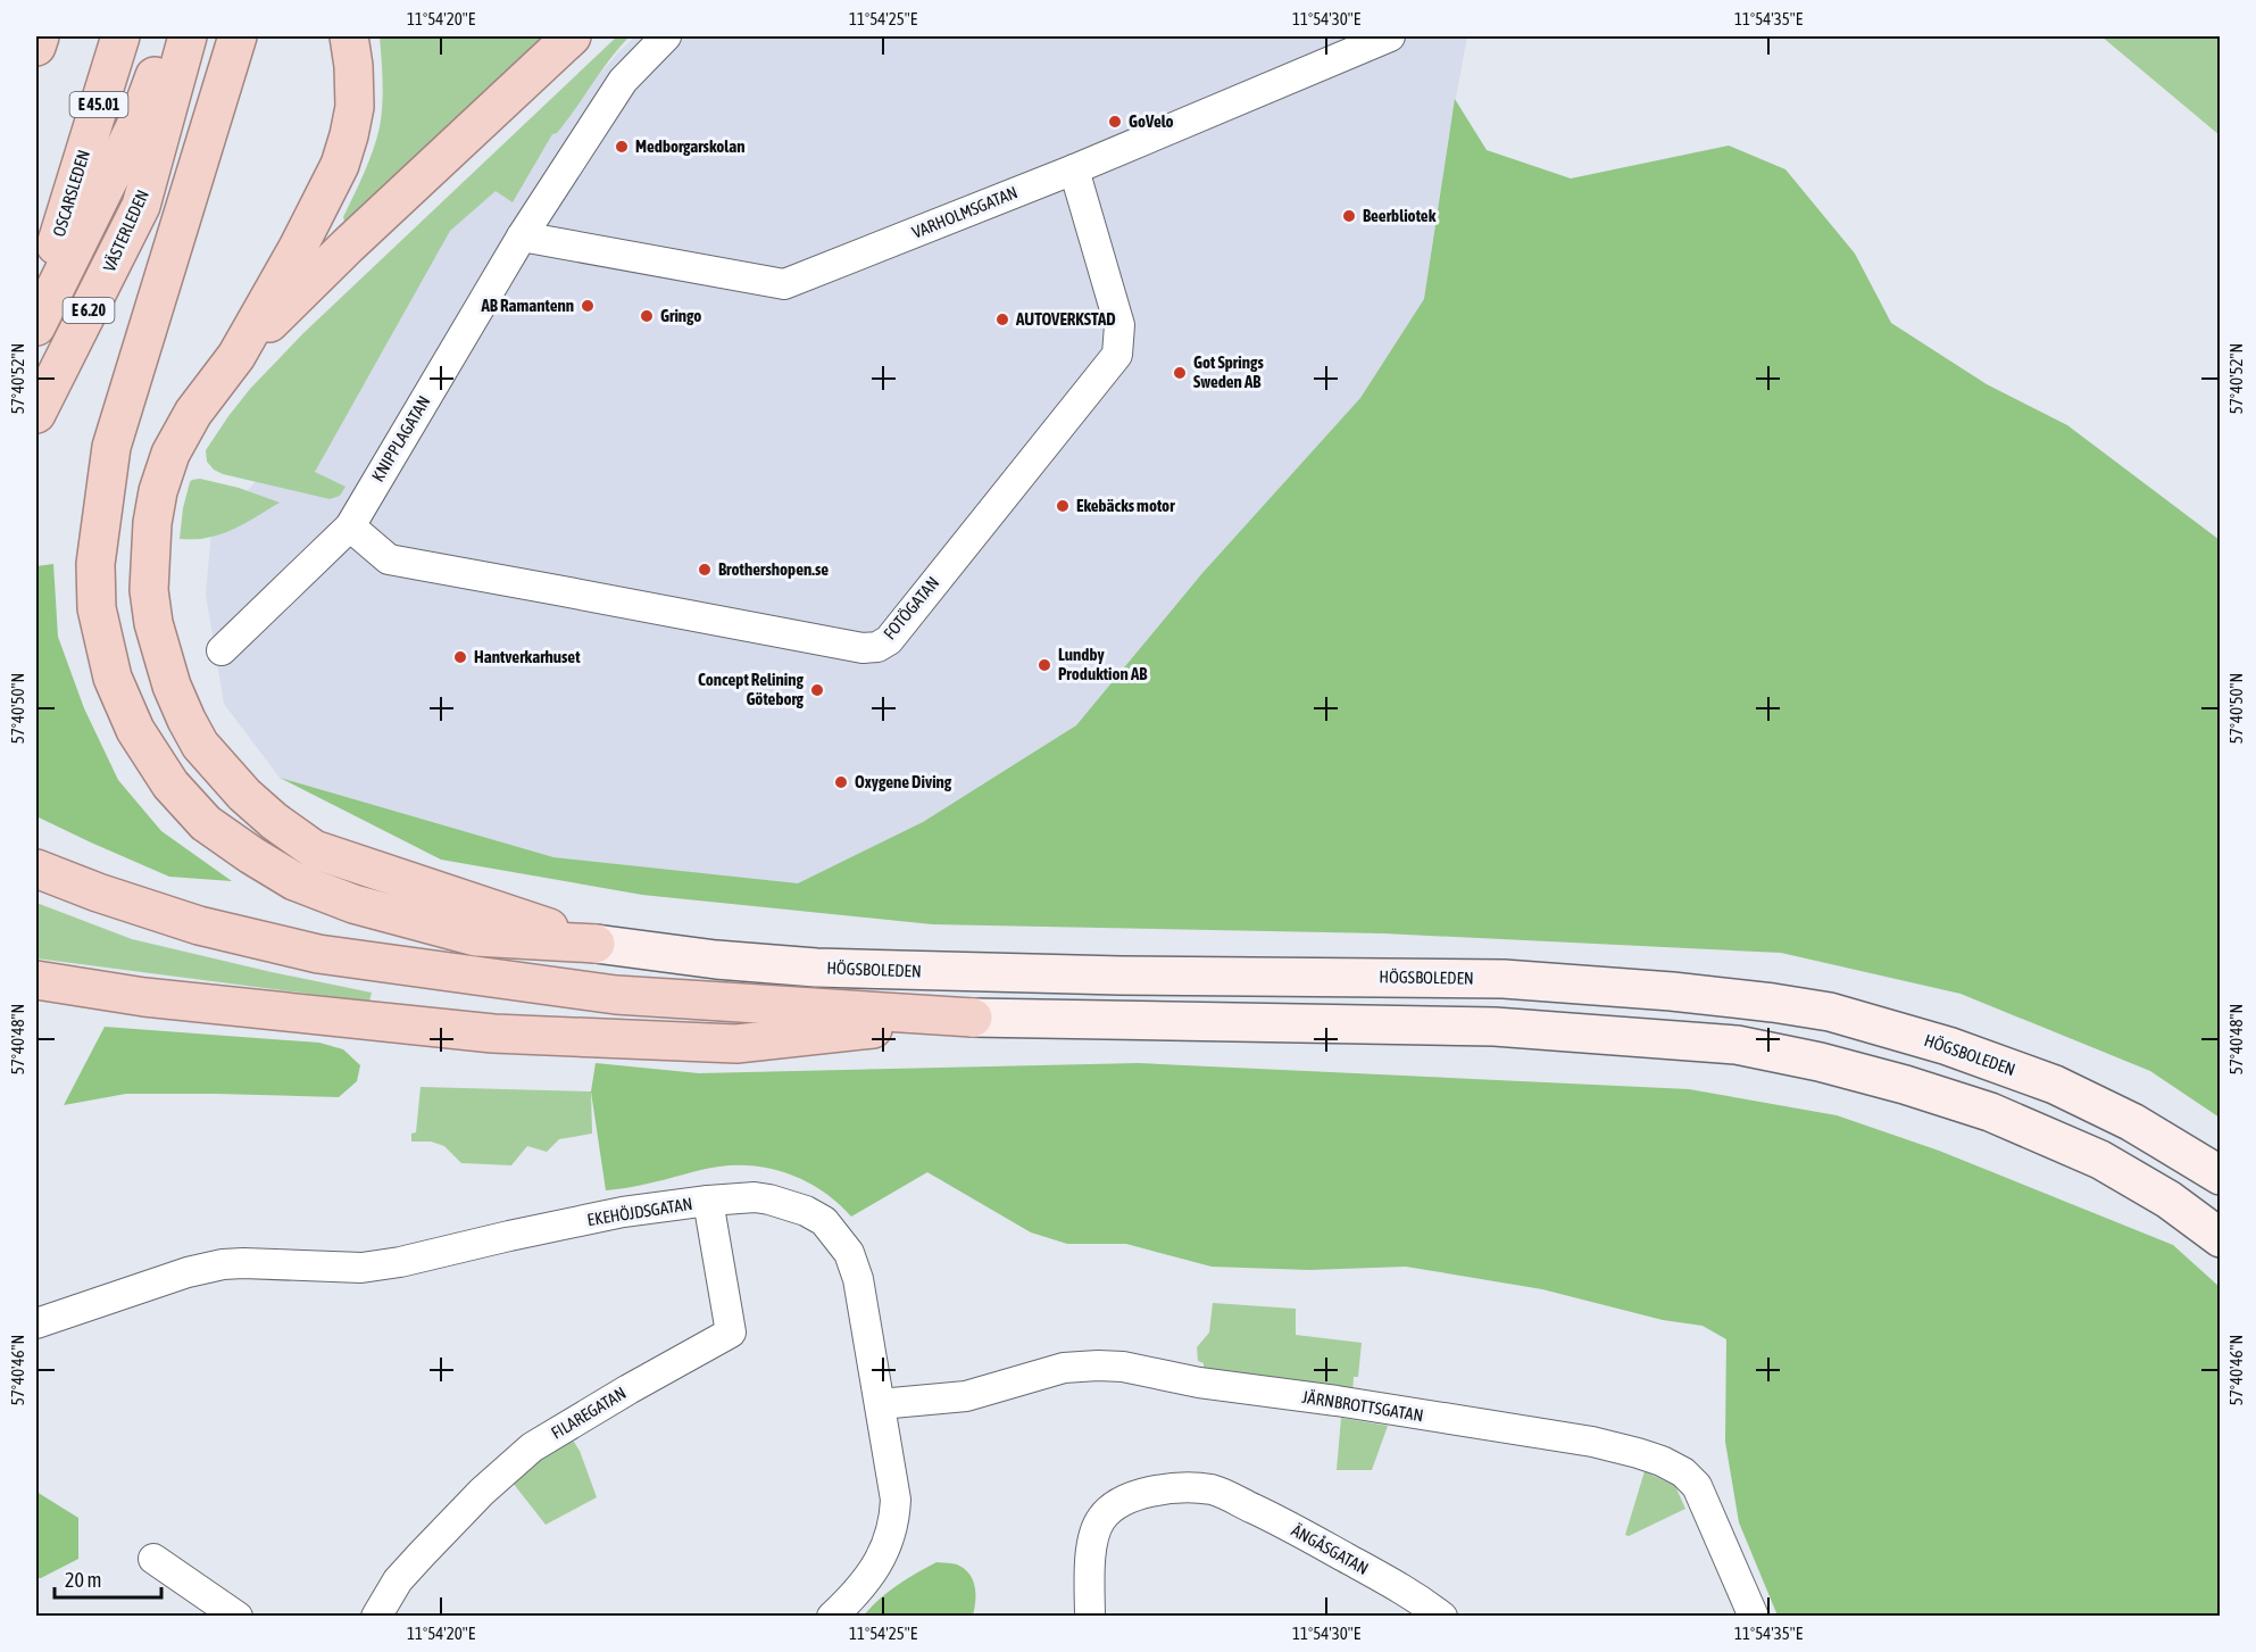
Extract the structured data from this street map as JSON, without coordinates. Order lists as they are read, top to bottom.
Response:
{
  "streets": {
    "highway": [
      "E 45.01",
      "OSCARSLEDEN",
      "VÄSTERLEDEN",
      "E 6.20"
    ],
    "main road": ["HÖGSBOLEDEN"],
    "street": [
      "VARHOLMSGATAN",
      "KNIPPLAGATAN",
      "FOTÖGATAN",
      "EKEHÖJDSGATAN",
      "JÄRNBROTTSGATAN",
      "FILAREGATAN",
      "ÄNGÅSGATAN"
    ]
  },
  "crossings": [
    ["VARHOLMSGATAN", "KNIPPLAGATAN"],
    ["VARHOLMSGATAN", "FOTÖGATAN"],
    ["KNIPPLAGATAN", "FOTÖGATAN"],
    ["EKEHÖJDSGATAN", "JÄRNBROTTSGATAN"],
    ["EKEHÖJDSGATAN", "FILAREGATAN"]
  ],
  "places": [
    "GoVelo",
    "Medborgarskolan",
    "Beerbliotek",
    "AB Ramantenn",
    "Gringo",
    "AUTOVERKSTAD",
    "Got Springs Sweden AB",
    "Ekebäcks motor",
    "Brothershopen.se",
    "Hantverkarhuset",
    "Lundby Produktion AB",
    "Concept Relining Göteborg",
    "Oxygene Diving"
  ],
  "scale_bar": "20 m",
  "coordinates": [
    "11°54'20\"E",
    "11°54'25\"E",
    "11°54'30\"E",
    "11°54'35\"E",
    "57°40'52\"N",
    "57°40'50\"N",
    "57°40'48\"N",
    "57°40'46\"N"
  ]
}
